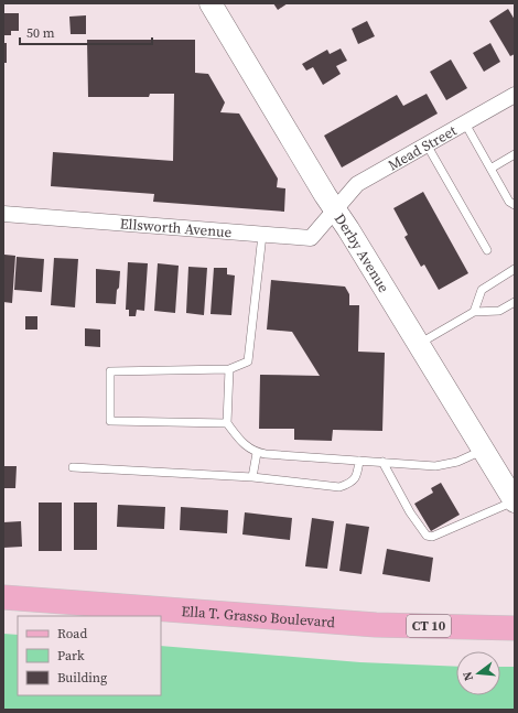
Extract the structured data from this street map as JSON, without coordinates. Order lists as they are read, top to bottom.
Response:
{
  "streets": {
    "main road": ["Derby Avenue", "Ella T. Grasso Boulevard", "CT 10"],
    "street": ["Mead Street", "Ellsworth Avenue"]
  },
  "crossings": [
    ["Mead Street", "Ellsworth Avenue"],
    ["Mead Street", "Derby Avenue"],
    ["Ellsworth Avenue", "Derby Avenue"]
  ],
  "legend": ["Road", "Park", "Building"],
  "scale_bar": "50 m",
  "north": "left"
}
